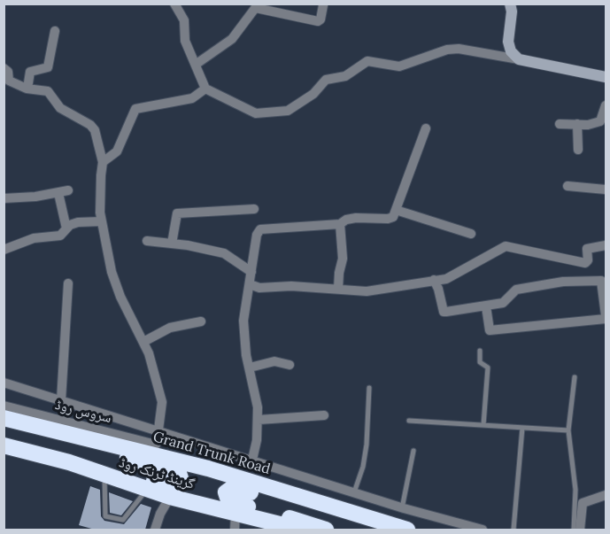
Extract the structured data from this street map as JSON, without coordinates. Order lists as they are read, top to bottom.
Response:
{
  "streets": {
    "highway": ["Grand Trunk Road", "گرینڈ ٹرنک روڈ"],
    "street": ["سروس روڈ"]
  },
  "crossings": [
    ["سروس روڈ", "Grand Trunk Road"]
  ]
}
